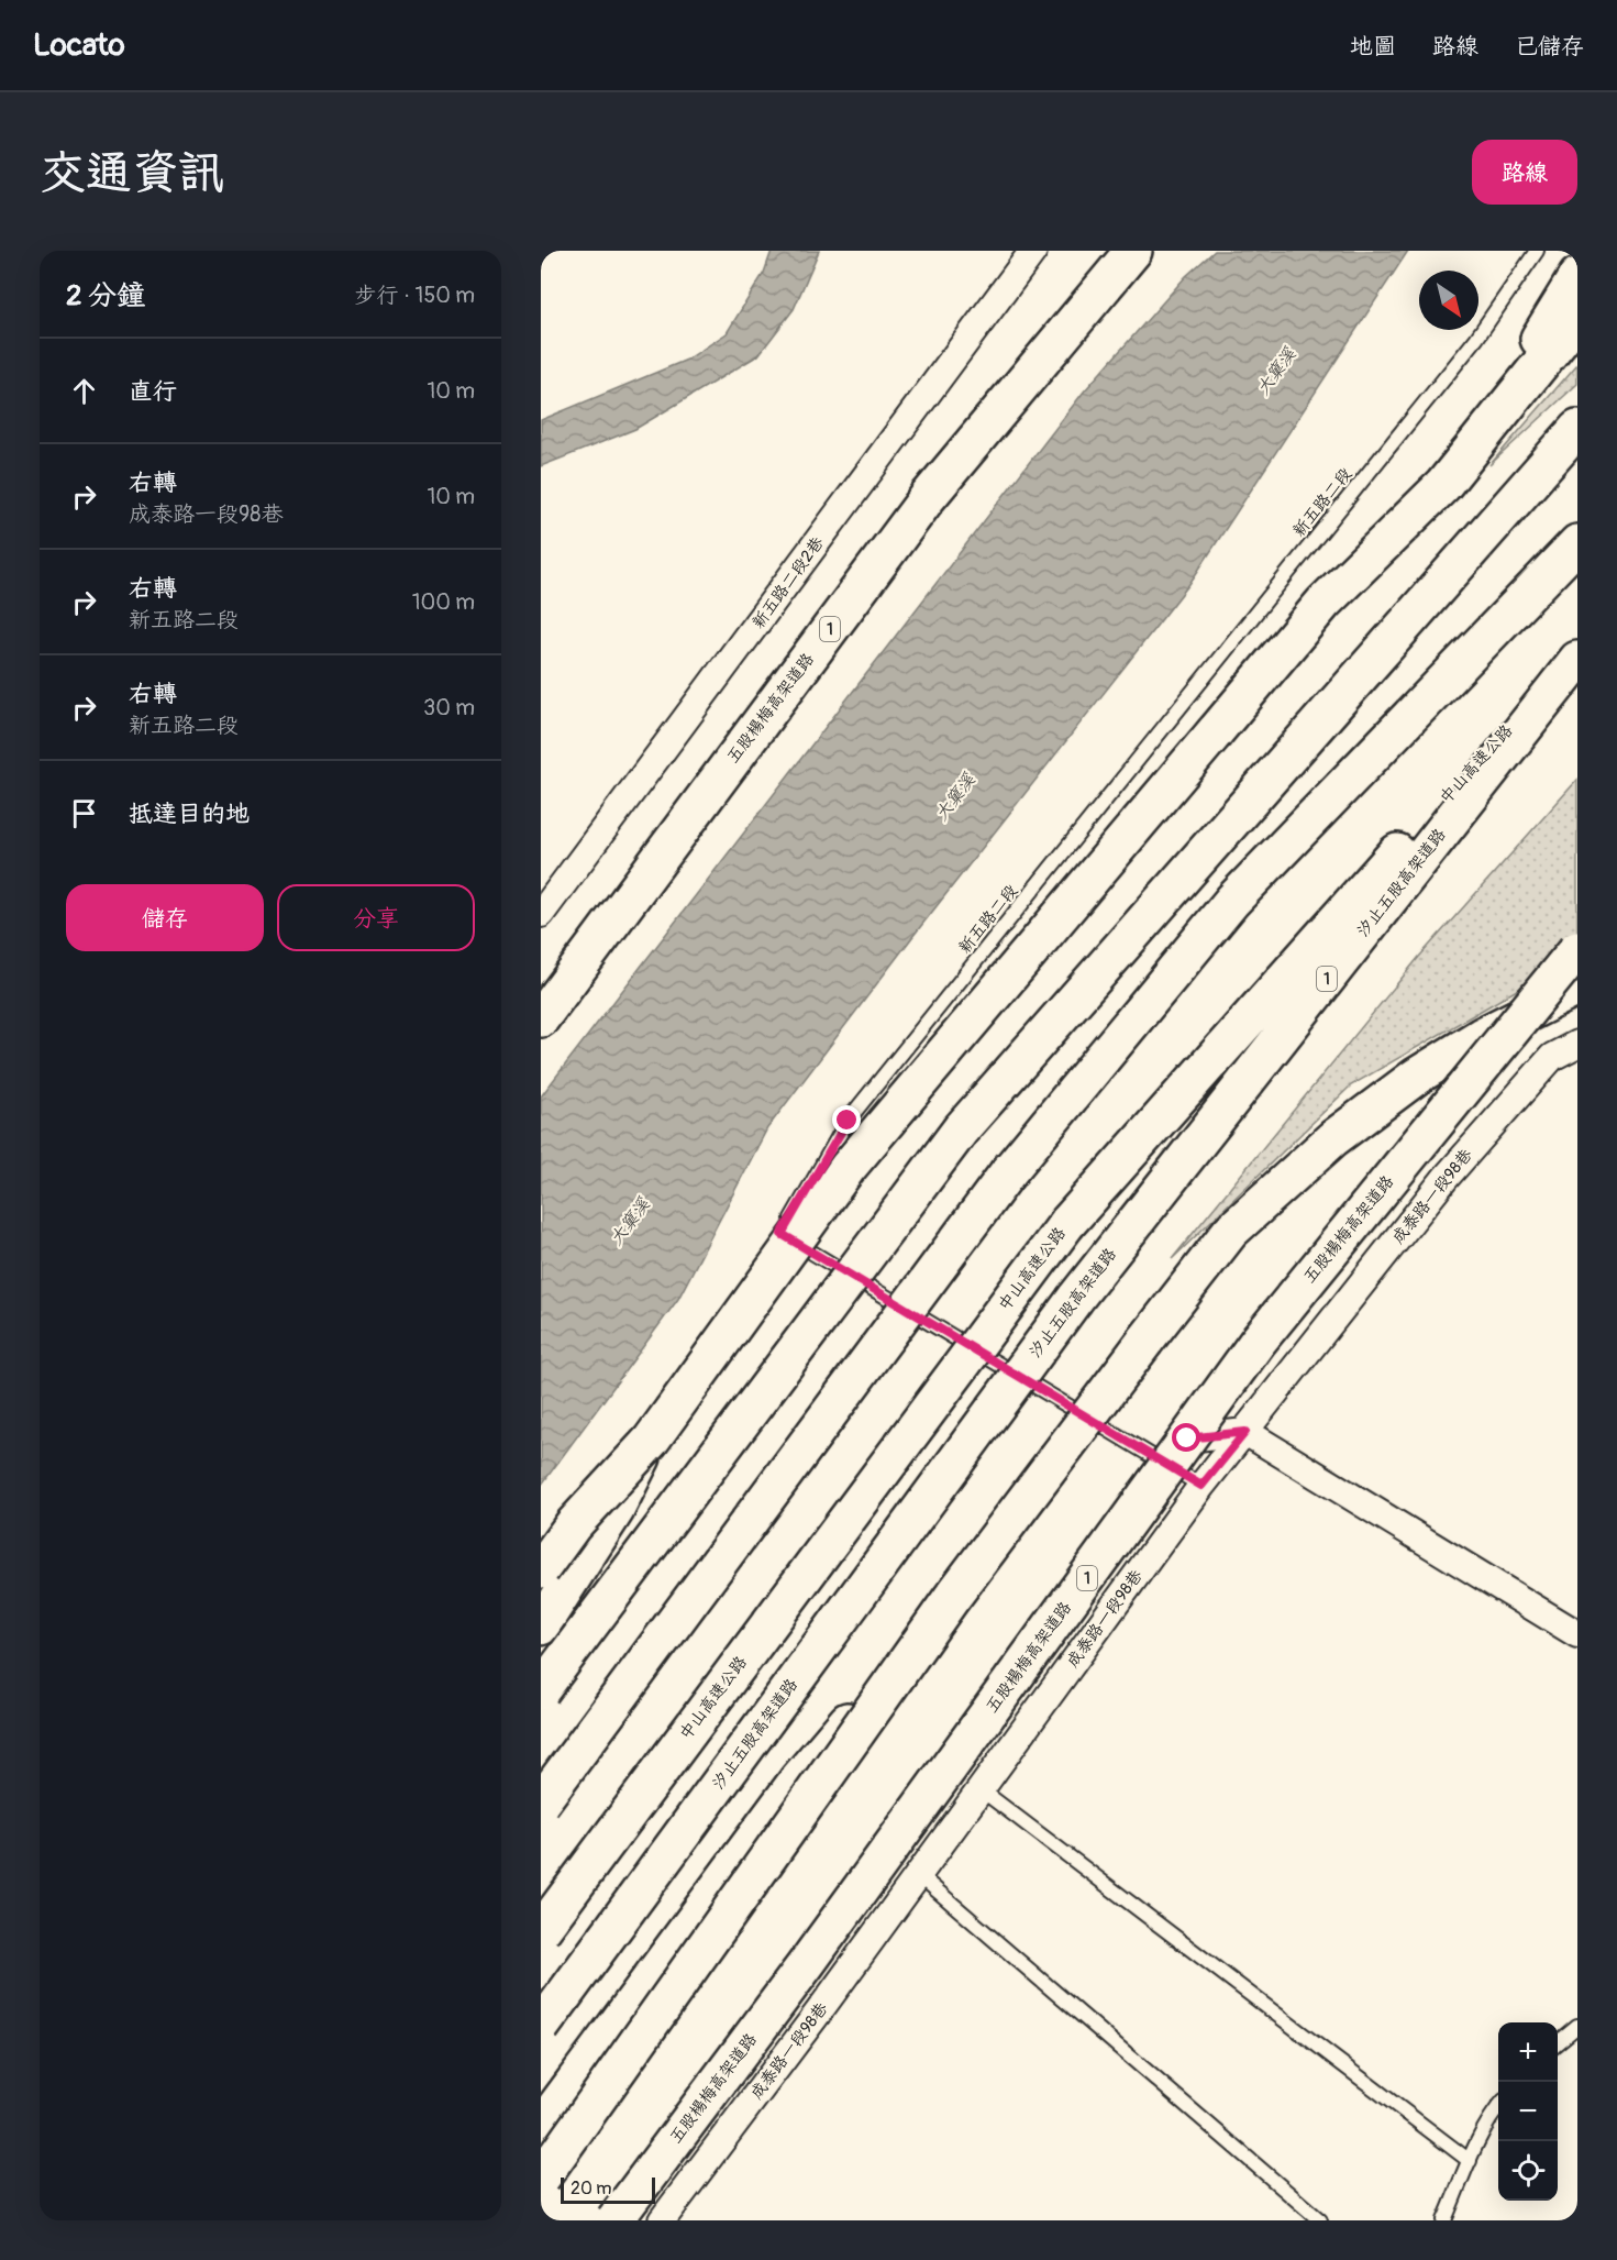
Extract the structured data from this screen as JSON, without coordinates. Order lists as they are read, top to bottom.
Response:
{
  "streets": {
    "highway": [
      "1",
      "五股楊梅高架道路",
      "中山高速公路",
      "汐止五股高架道路"
    ],
    "street": ["新五路二段2巷", "成泰路一段98巷"],
    "lane": ["新五路二段"]
  },
  "crossings": [
    ["新五路二段", "成泰路一段98巷"]
  ],
  "water": ["大窠溪"],
  "scale_bar": "20 m",
  "north": "bottom right",
  "page": {
    "header": "Locato",
    "nav": ["地圖", "路線", "已儲存"],
    "buttons": [
      "路線",
      ["儲存", "分享"]
    ],
    "title": "交通資訊",
    "heading": ["2 分鐘", "步行 · 150 m"],
    "list": [
      ["直行", "10 m"],
      ["右轉", "成泰路一段98巷", "10 m"],
      ["右轉", "新五路二段", "100 m"],
      ["右轉", "新五路二段", "30 m"],
      "抵達目的地"
    ],
    "map_buttons": ["+", "−"],
    "scale": "20 m"
  }
}
